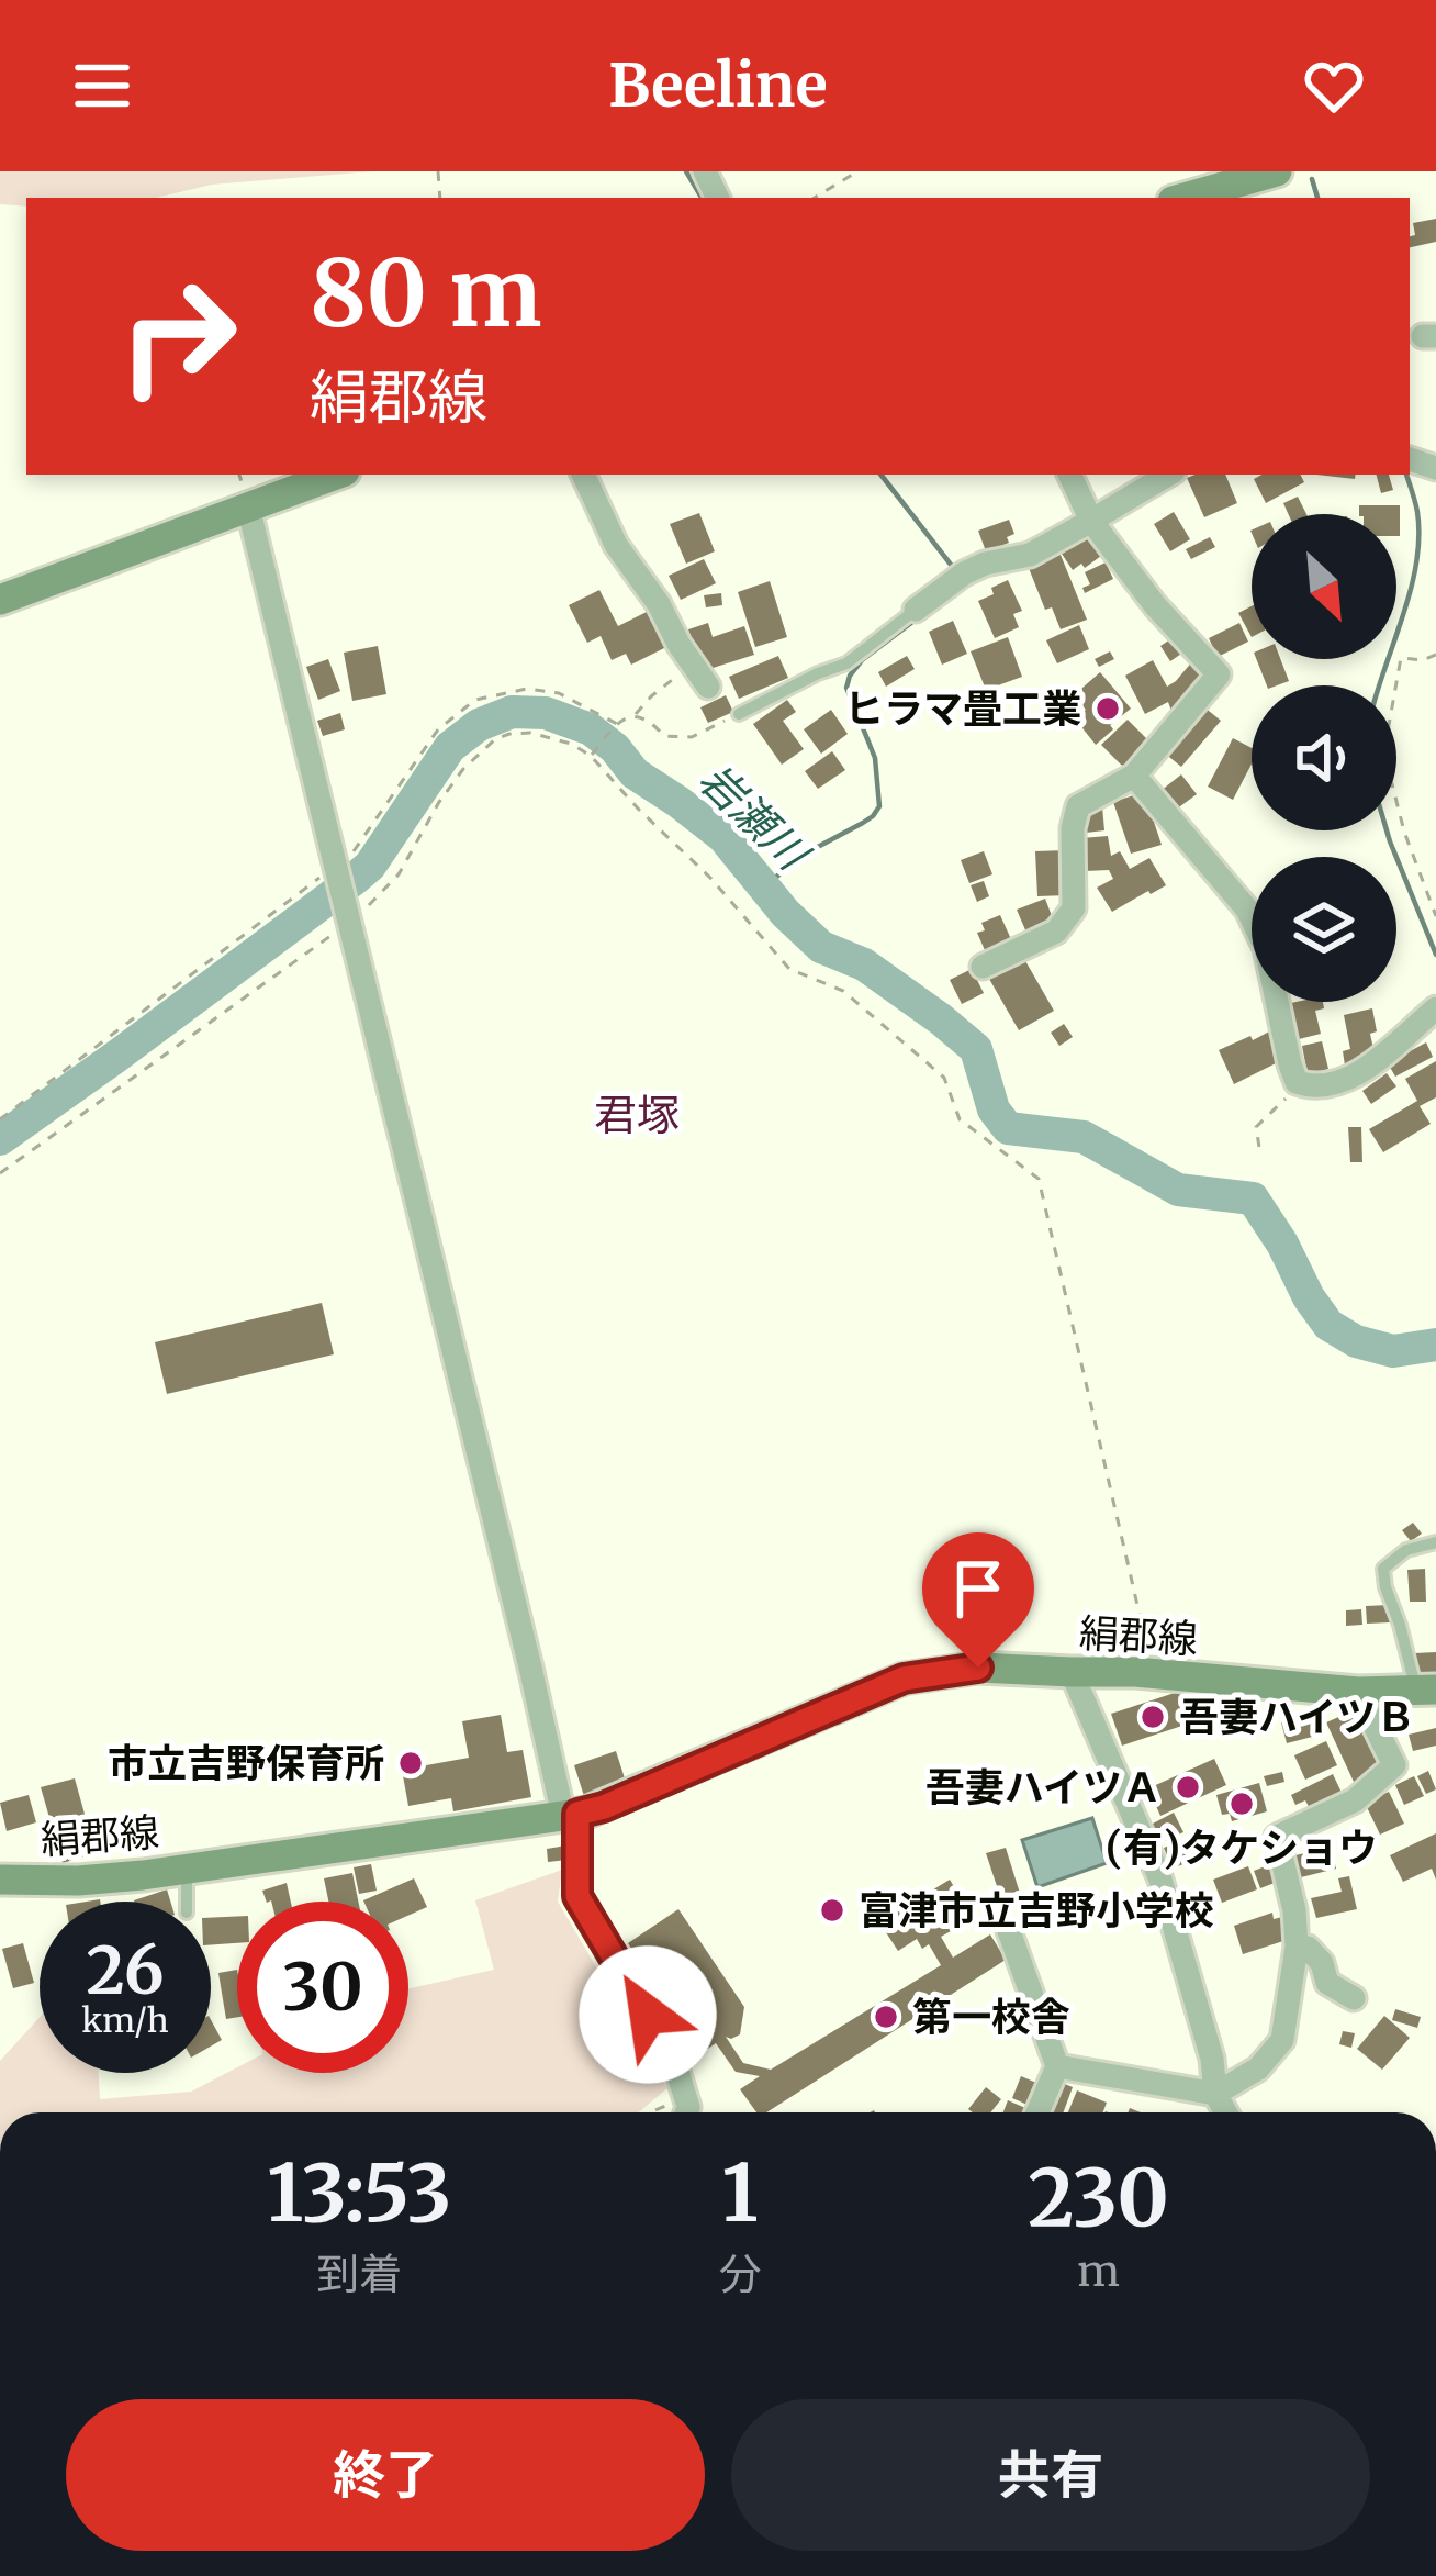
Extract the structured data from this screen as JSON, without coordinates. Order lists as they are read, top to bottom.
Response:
{
  "streets": {
    "main road": ["絹郡線"]
  },
  "districts": ["君塚"],
  "water": ["岩瀬川"],
  "places": [
    "ヒラマ畳工業",
    "吾妻ハイツＢ",
    "市立吉野保育所",
    "吾妻ハイツＡ",
    "(有)タケショウ",
    "富津市立吉野小学校",
    "第一校舎"
  ],
  "north": "bottom right",
  "page": {
    "header": "Beeline",
    "turn": ["80 m", "絹郡線"],
    "speed": "26 km/h",
    "limit": "30",
    "eta": [
      "13:53",
      "到着",
      "1",
      "分",
      "230",
      "m"
    ],
    "buttons": ["終了", "共有"]
  }
}
